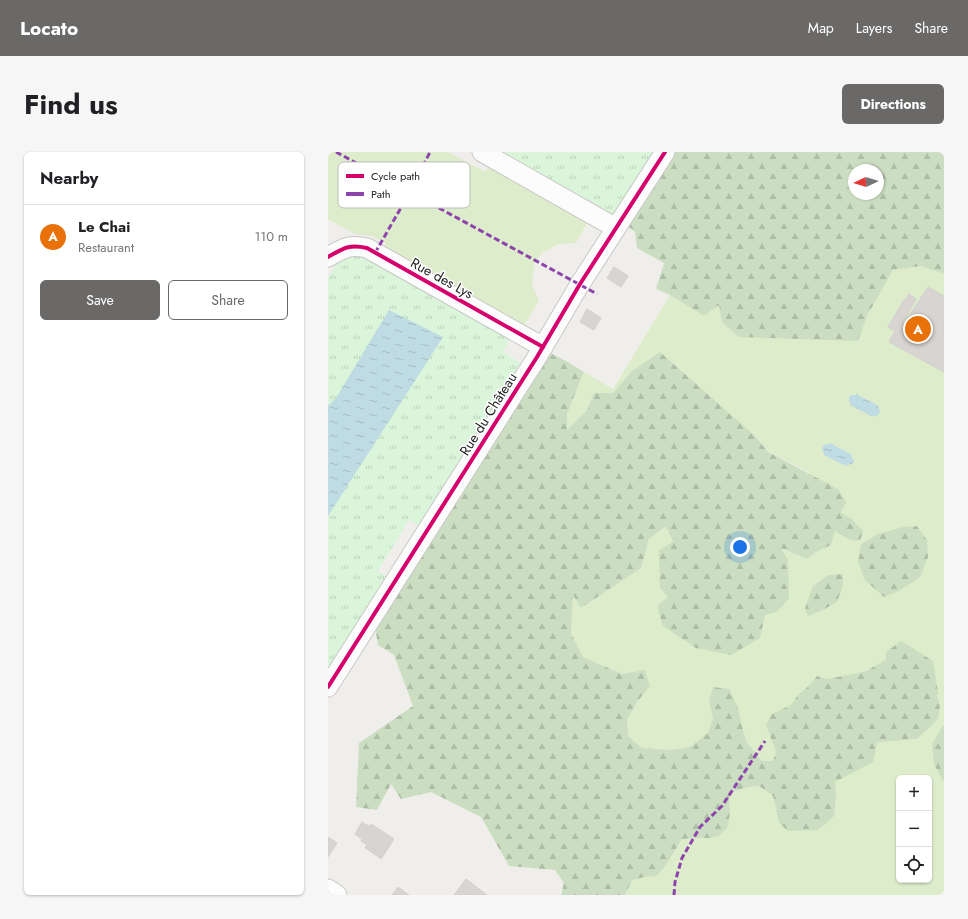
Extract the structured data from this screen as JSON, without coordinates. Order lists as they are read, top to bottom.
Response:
{
  "streets": {
    "street": ["Rue des Lys", "Rue du Château"]
  },
  "crossings": [
    ["Rue des Lys", "Rue du Château"]
  ],
  "legend": ["Cycle path", "Path"],
  "north": "left",
  "page": {
    "header": "Locato",
    "nav": ["Map", "Layers", "Share"],
    "title": "Find us",
    "buttons": [
      "Directions",
      ["Save", "Share"]
    ],
    "heading": "Nearby",
    "list": [
      {
        "mark": "A",
        "name": "Le Chai",
        "note": "Restaurant",
        "value": "110 m"
      }
    ],
    "pins": "A",
    "map_buttons": ["+", "−"]
  }
}
